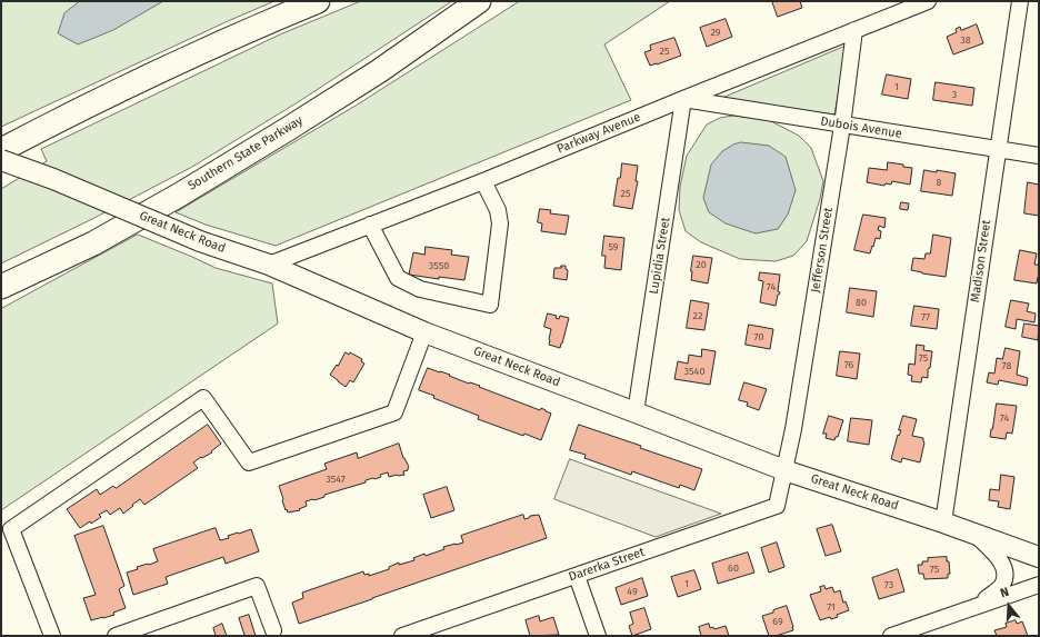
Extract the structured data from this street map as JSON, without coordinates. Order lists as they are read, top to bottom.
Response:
{
  "streets": {
    "highway": ["Southern State Parkway"],
    "main road": ["Great Neck Road"],
    "street": [
      "Dubois Avenue",
      "Parkway Avenue",
      "Jefferson Street",
      "Lupidia Street",
      "Madison Street",
      "Darerka Street"
    ]
  },
  "crossings": [
    ["Dubois Avenue", "Parkway Avenue"],
    ["Dubois Avenue", "Jefferson Street"],
    ["Dubois Avenue", "Lupidia Street"],
    ["Dubois Avenue", "Madison Street"],
    ["Parkway Avenue", "Great Neck Road"],
    ["Parkway Avenue", "Jefferson Street"],
    ["Parkway Avenue", "Lupidia Street"],
    ["Great Neck Road", "Jefferson Street"],
    ["Great Neck Road", "Lupidia Street"],
    ["Great Neck Road", "Madison Street"],
    ["Great Neck Road", "Darerka Street"],
    ["Jefferson Street", "Darerka Street"]
  ],
  "house_numbers": [
    "29",
    "38",
    "25",
    "1",
    "3",
    "8",
    "25",
    "59",
    "20",
    "3550",
    "74",
    "80",
    "22",
    "77",
    "70",
    "75",
    "76",
    "78",
    "3540",
    "74",
    "3547",
    "60",
    "75",
    "1",
    "73",
    "49",
    "71",
    "69"
  ],
  "north": "top"
}
